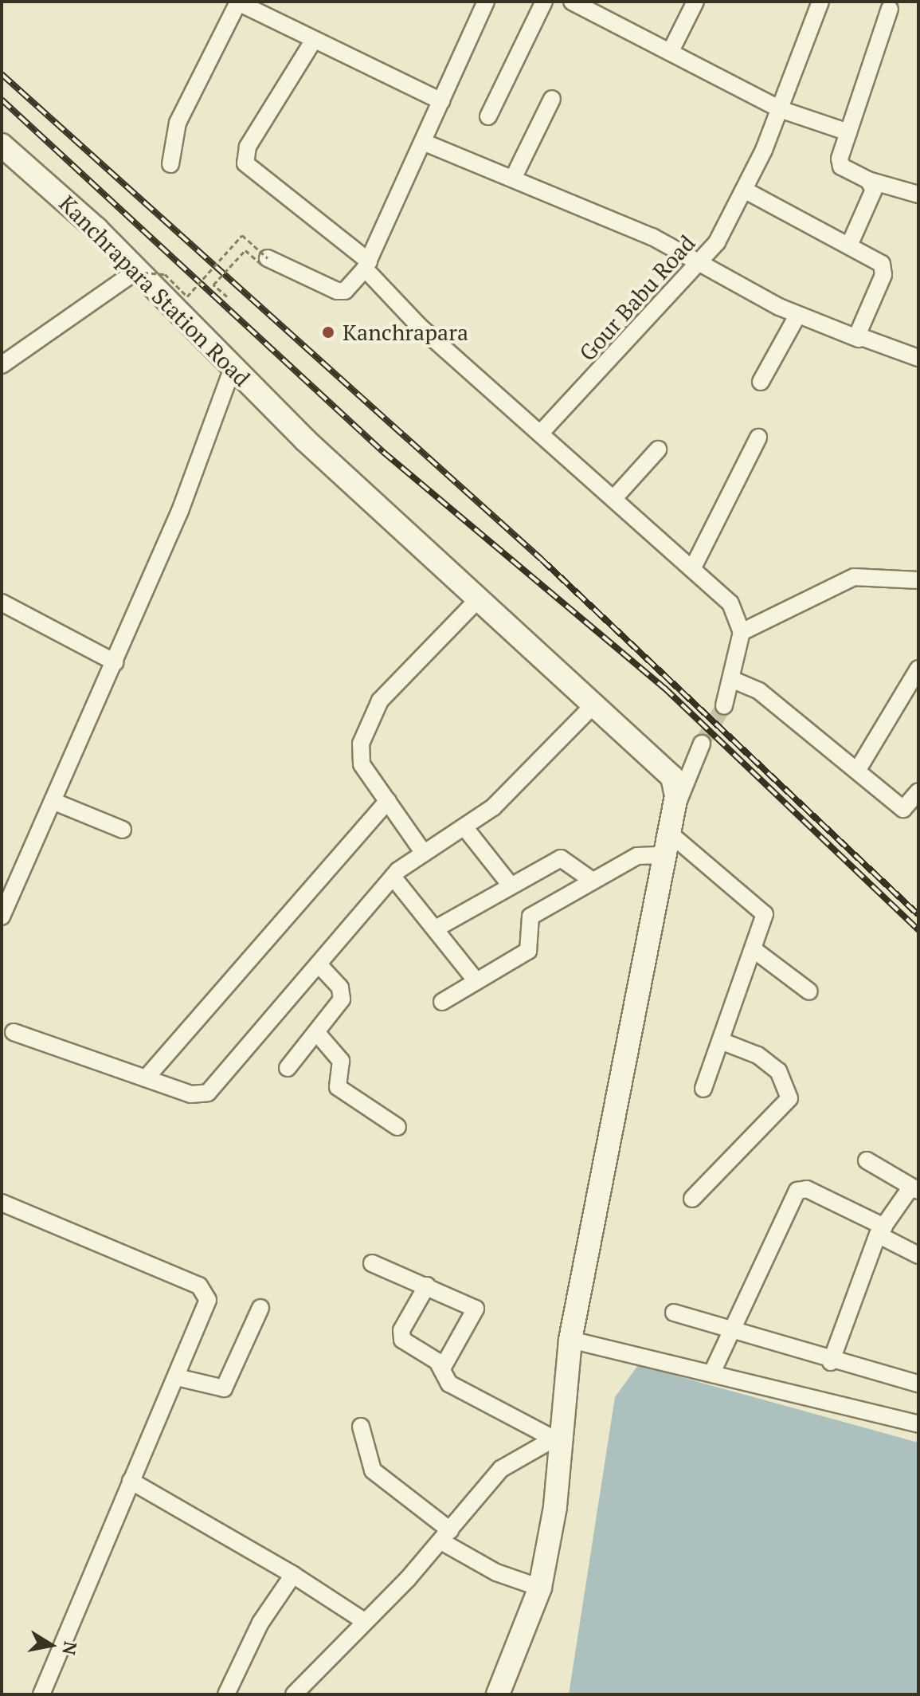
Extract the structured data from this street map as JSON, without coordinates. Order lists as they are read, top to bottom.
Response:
{
  "streets": {
    "street": ["Kanchrapara Station Road", "Gour Babu Road"]
  },
  "places": ["Kanchrapara"],
  "north": "right"
}
